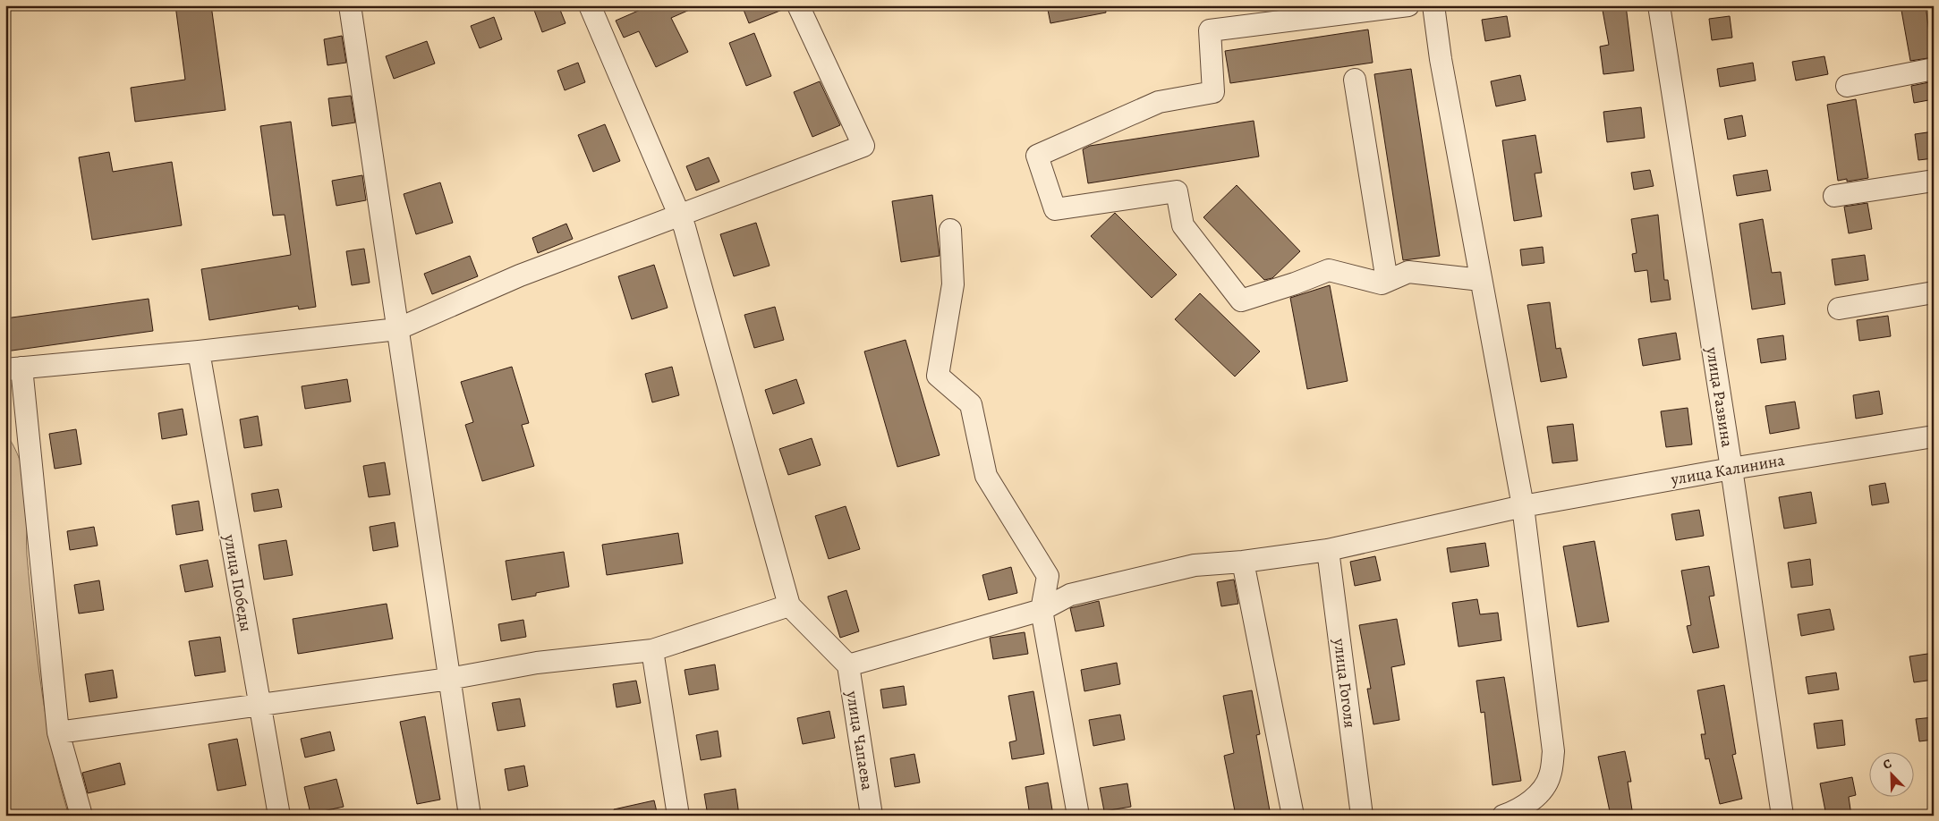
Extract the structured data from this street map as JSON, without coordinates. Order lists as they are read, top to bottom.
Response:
{
  "streets": {
    "street": [
      "улица Развина",
      "улица Калинина",
      "улица Победы",
      "улица Гоголя",
      "улица Чапаева"
    ]
  },
  "crossings": [
    ["улица Развина", "улица Калинина"],
    ["улица Калинина", "улица Гоголя"],
    ["улица Калинина", "улица Чапаева"]
  ],
  "north": "top left"
}
